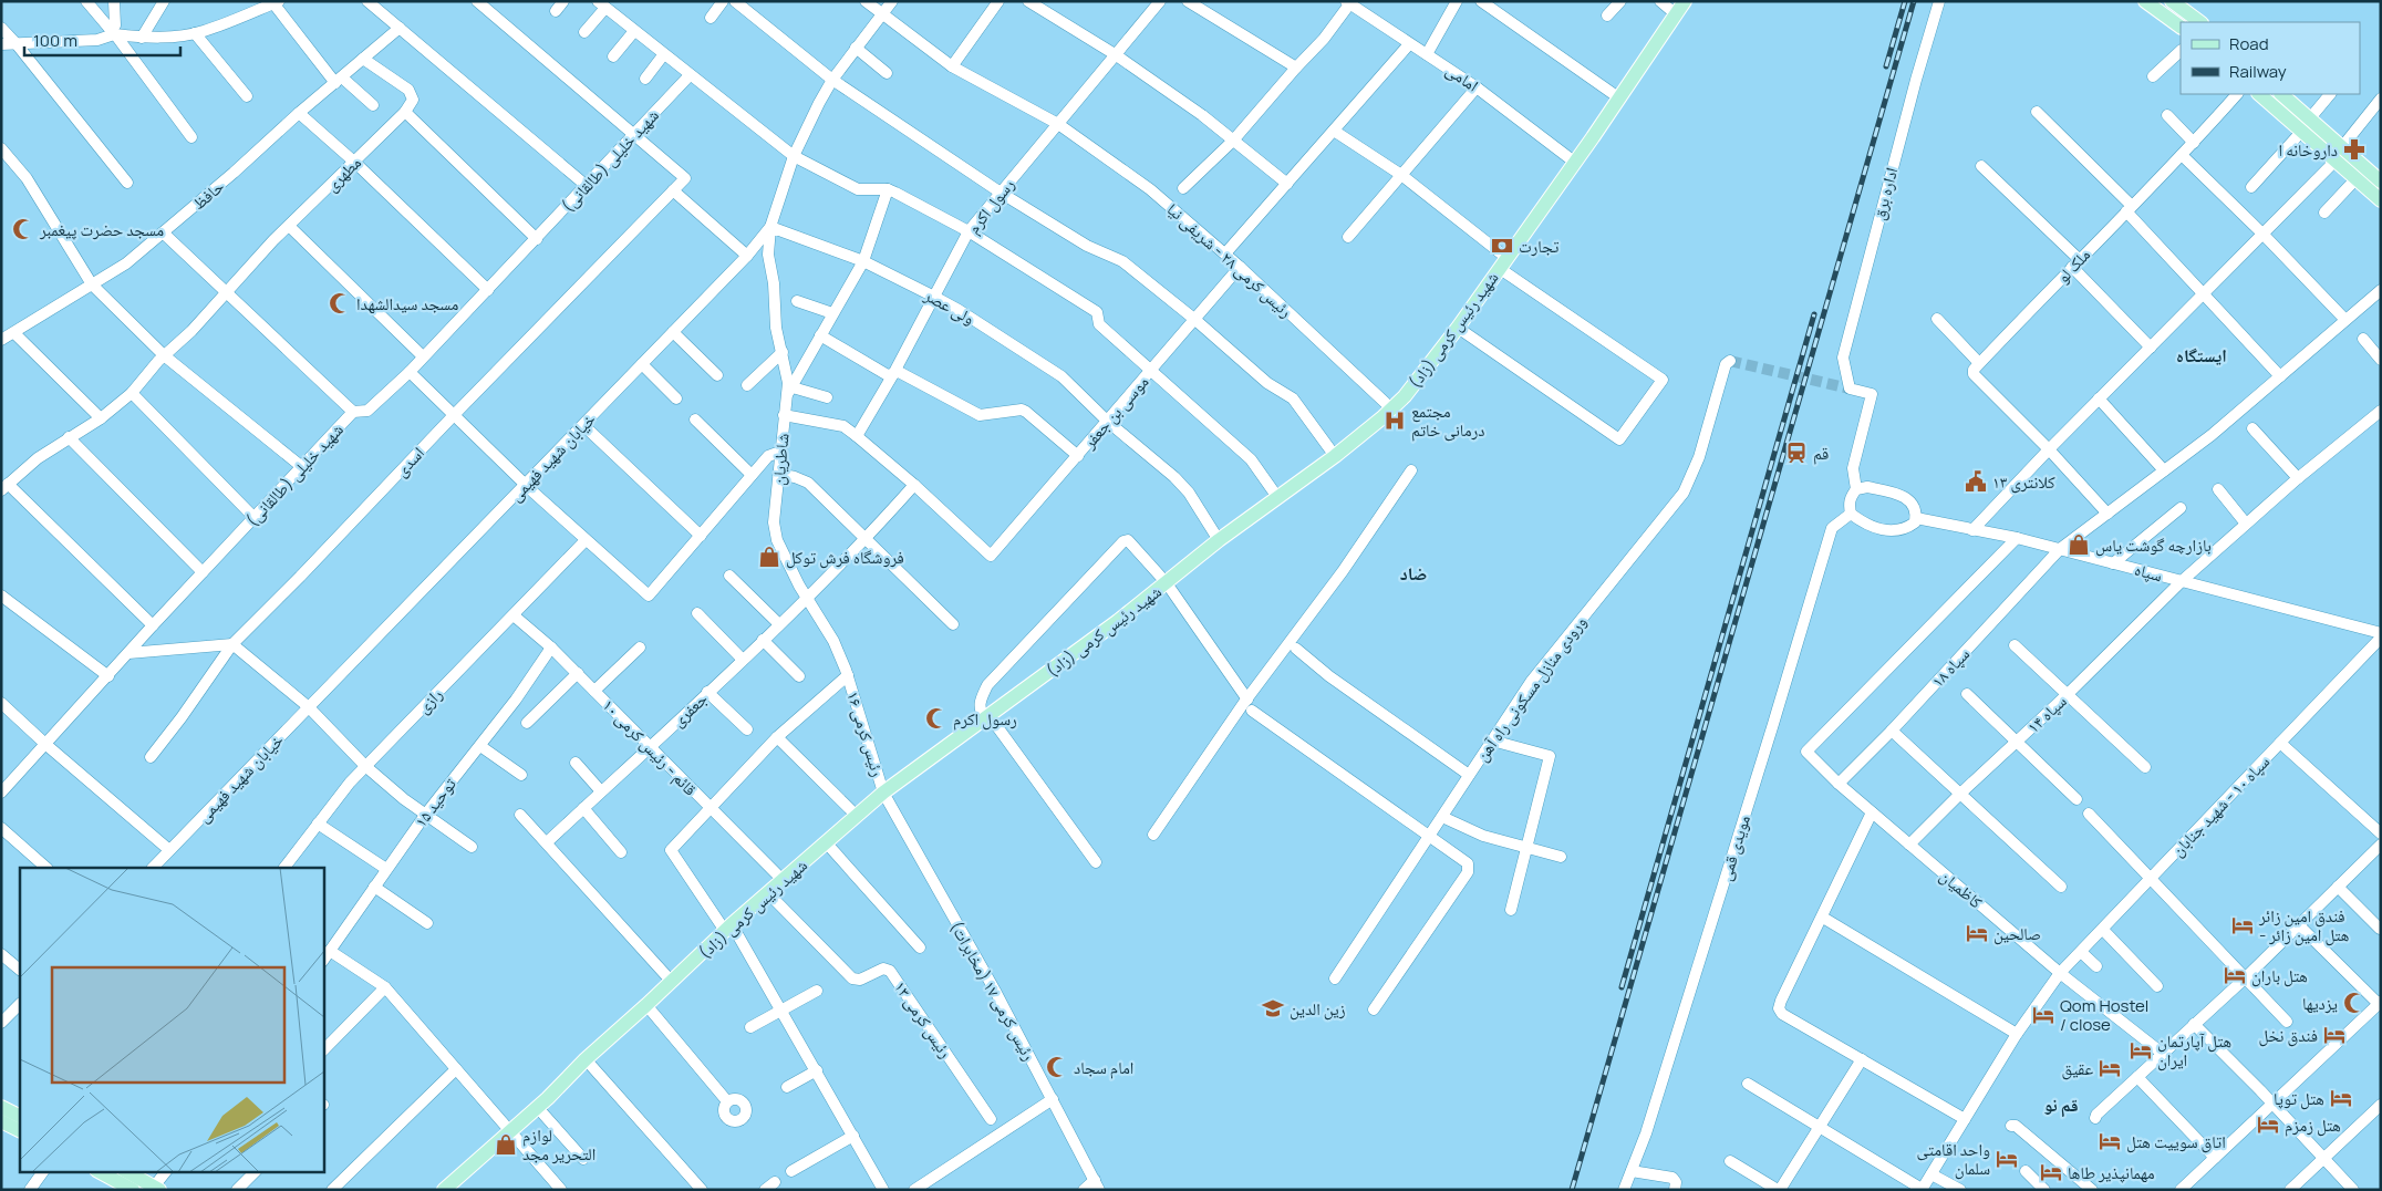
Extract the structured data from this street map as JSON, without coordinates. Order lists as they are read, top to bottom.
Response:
{
  "streets": {
    "main road": ["شهید رئیس کرمی (زاد)"],
    "street": [
      "امامی",
      "شهید خلیلی (طالقانی)",
      "مطهری",
      "اداره برق",
      "حافظ",
      "رسول اکرم",
      "رئیس کرمی ۲۸ - شریفی نیا",
      "ملک لو",
      "ولی عصر",
      "موسی بن جعفر",
      "خیابان شهید فهیمی",
      "شاطریان",
      "اسدی",
      "سپاه",
      "سپاه ۱۸",
      "ورودی منازل مسکونی راه آهن",
      "رازی",
      "جعفری",
      "سپاه ۱۴",
      "رئیس کرمی ۱۶",
      "قائم - رئیس کرمی ۱۰",
      "توحید ۱۵",
      "سپاه ۱۰ - شهید جنابان",
      "مویدی قمی",
      "کاظمیان",
      "رئیس کرمی ۱۷ (مخابرات)",
      "رئیس کرمی ۱۳"
    ]
  },
  "crossings": [
    ["امامی", "شهید رئیس کرمی (زاد)"],
    ["شهید خلیلی (طالقانی)", "اسدی"],
    ["رسول اکرم", "رئیس کرمی ۲۸ - شریفی نیا"],
    ["رسول اکرم", "ولی عصر"],
    ["رئیس کرمی ۲۸ - شریفی نیا", "شهید رئیس کرمی (زاد)"],
    ["رئیس کرمی ۲۸ - شریفی نیا", "موسی بن جعفر"],
    ["رئیس کرمی ۲۸ - شریفی نیا", "خیابان شهید فهیمی"],
    ["ولی عصر", "شهید رئیس کرمی (زاد)"],
    ["ولی عصر", "موسی بن جعفر"],
    ["ولی عصر", "خیابان شهید فهیمی"],
    ["ولی عصر", "شاطریان"],
    ["شهید رئیس کرمی (زاد)", "رئیس کرمی ۱۶"],
    ["شهید رئیس کرمی (زاد)", "قائم - رئیس کرمی ۱۰"],
    ["شهید رئیس کرمی (زاد)", "رئیس کرمی ۱۷ (مخابرات)"],
    ["شهید رئیس کرمی (زاد)", "رئیس کرمی ۱۳"],
    ["موسی بن جعفر", "جعفری"],
    ["خیابان شهید فهیمی", "شاطریان"],
    ["شاطریان", "جعفری"],
    ["شاطریان", "رئیس کرمی ۱۶"],
    ["سپاه", "سپاه ۱۸"],
    ["سپاه", "سپاه ۱۴"],
    ["سپاه", "کاظمیان"],
    ["سپاه ۱۸", "کاظمیان"],
    ["رازی", "قائم - رئیس کرمی ۱۰"],
    ["جعفری", "قائم - رئیس کرمی ۱۰"],
    ["سپاه ۱۴", "کاظمیان"],
    ["رئیس کرمی ۱۶", "رئیس کرمی ۱۷ (مخابرات)"],
    ["قائم - رئیس کرمی ۱۰", "توحید ۱۵"],
    ["سپاه ۱۰ - شهید جنابان", "کاظمیان"]
  ],
  "districts": ["ایستگاه", "ضاد", "قم نو"],
  "places": {
    "pharmacy": ["داروخانه ا"],
    "mosque": [
      "مسجد حضرت پیغمبر",
      "مسجد سیدالشهدا",
      "رسول اکرم",
      "یزدیها",
      "امام سجاد"
    ],
    "bank": ["تجارت"],
    "hospital": ["مجتمع درمانی خاتم"],
    "station": ["قم"],
    "public building": ["کلانتری ۱۳"],
    "shop": ["بازارچه گوشت یاس", "فروشگاه فرش توکل", "لوازم التحریر مجد"],
    "hotel": [
      "فندق امین زائر - هتل امین زائر",
      "صالحین",
      "هتل باران",
      "Qom Hostel / close",
      "فندق نخل",
      "هتل آپارتمان ایران",
      "عقیق",
      "هتل توپا",
      "هتل زمزم",
      "اتاق سوییت هتل",
      "واحد اقامتی سلمان",
      "مهمانپذیر طاها"
    ],
    "school or university": ["زین الدین"]
  },
  "legend": ["Road", "Railway"],
  "scale_bar": "100 m"
}
